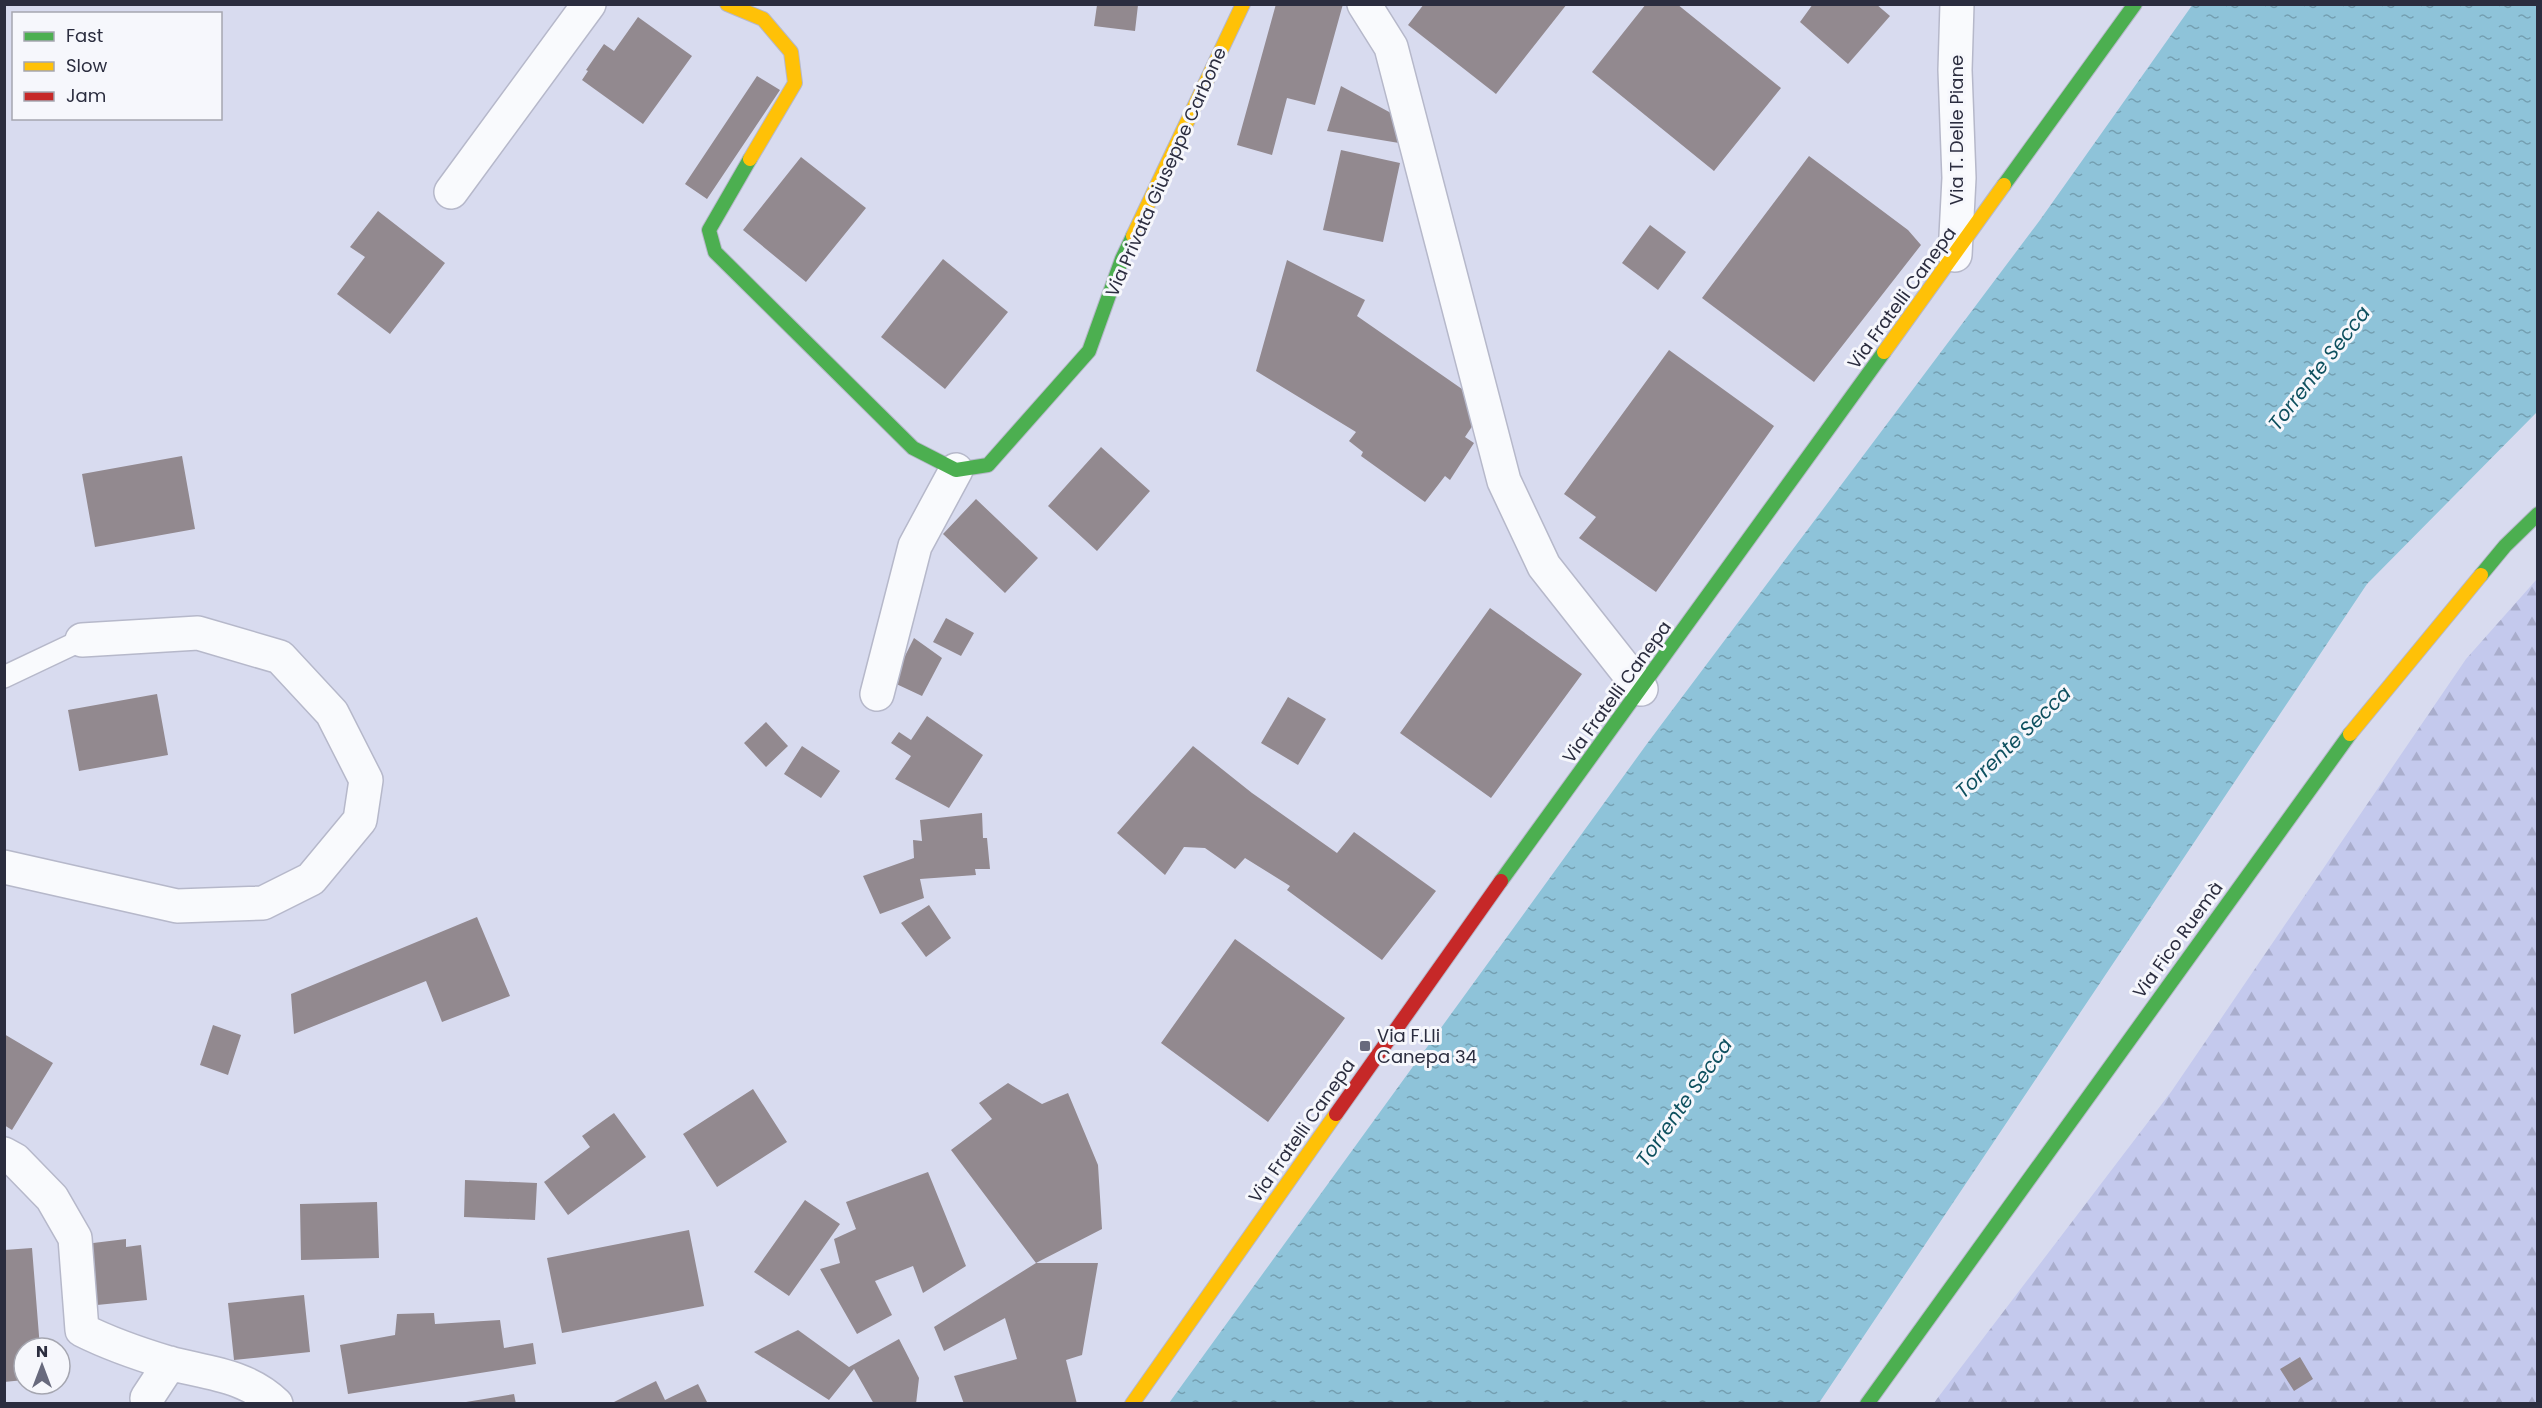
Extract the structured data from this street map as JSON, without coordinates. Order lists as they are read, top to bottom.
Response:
{
  "streets": {
    "street": [
      "Via T. Delle Piane",
      "Via Privata Giuseppe Carbone",
      "Via Fratelli Canepa",
      "Via Fico Ruemà"
    ]
  },
  "crossings": [
    ["Via T. Delle Piane", "Via Fratelli Canepa"]
  ],
  "water": ["Torrente Secca"],
  "places": {
    "transit": ["Via F.Lli Canepa 34"]
  },
  "legend": ["Fast", "Slow", "Jam"],
  "north": "top"
}
